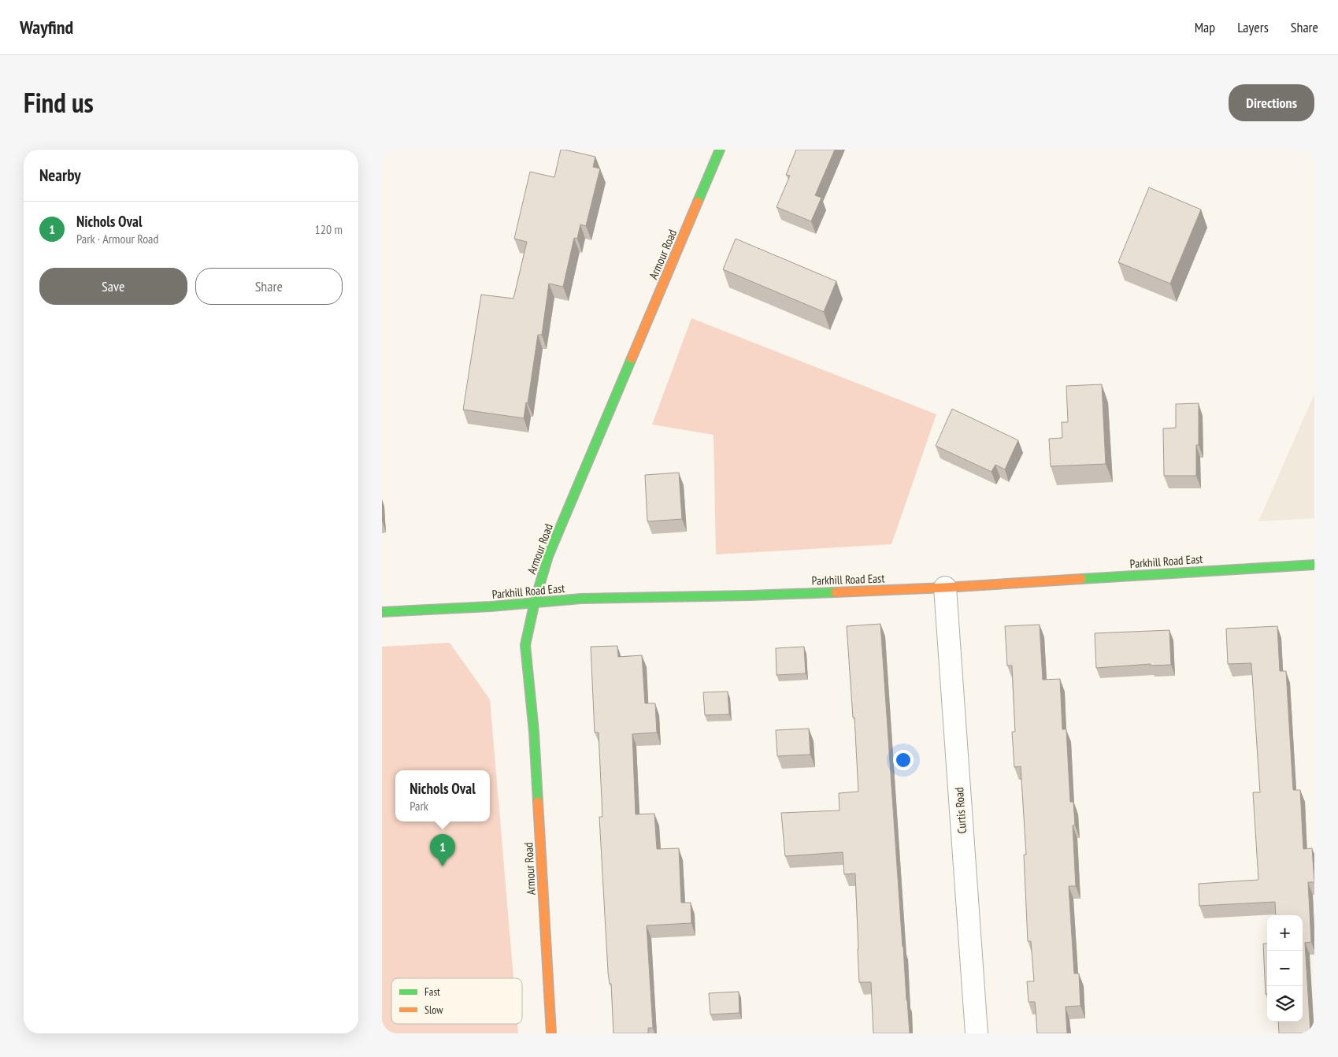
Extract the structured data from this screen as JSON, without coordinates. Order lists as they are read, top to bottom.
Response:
{
  "streets": {
    "main road": ["Armour Road", "Parkhill Road East"],
    "street": ["Curtis Road"]
  },
  "crossings": [
    ["Armour Road", "Parkhill Road East"],
    ["Parkhill Road East", "Curtis Road"]
  ],
  "legend": ["Fast", "Slow"],
  "page": {
    "header": "Wayfind",
    "nav": ["Map", "Layers", "Share"],
    "title": "Find us",
    "buttons": [
      "Directions",
      ["Save", "Share"]
    ],
    "heading": "Nearby",
    "list": [
      {
        "mark": "1",
        "name": "Nichols Oval",
        "note": "Park · Armour Road",
        "value": "120 m"
      }
    ],
    "popup": ["Nichols Oval", "Park"],
    "pins": "1",
    "map_buttons": ["+", "−"]
  }
}
